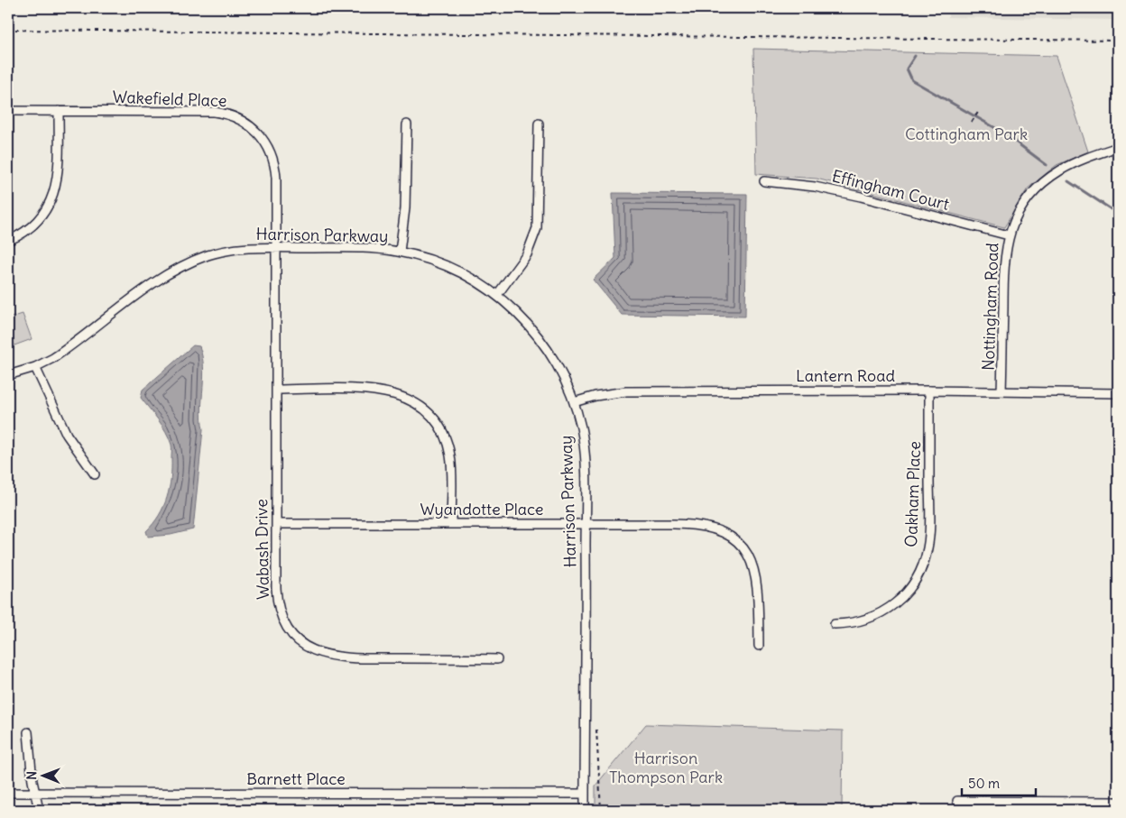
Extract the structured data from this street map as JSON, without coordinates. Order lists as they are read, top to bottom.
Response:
{
  "streets": {
    "street": [
      "Wakefield Place",
      "Effingham Court",
      "Harrison Parkway",
      "Nottingham Road",
      "Lantern Road",
      "Oakham Place",
      "Wyandotte Place",
      "Wabash Drive",
      "Barnett Place"
    ]
  },
  "crossings": [
    ["Wakefield Place", "Harrison Parkway"],
    ["Wakefield Place", "Wabash Drive"],
    ["Effingham Court", "Nottingham Road"],
    ["Harrison Parkway", "Lantern Road"],
    ["Harrison Parkway", "Wyandotte Place"],
    ["Harrison Parkway", "Wabash Drive"],
    ["Harrison Parkway", "Barnett Place"],
    ["Nottingham Road", "Lantern Road"],
    ["Lantern Road", "Oakham Place"],
    ["Wyandotte Place", "Wabash Drive"]
  ],
  "parks": ["Cottingham Park", "Harrison Thompson Park"],
  "scale_bar": "50 m",
  "north": "left"
}
